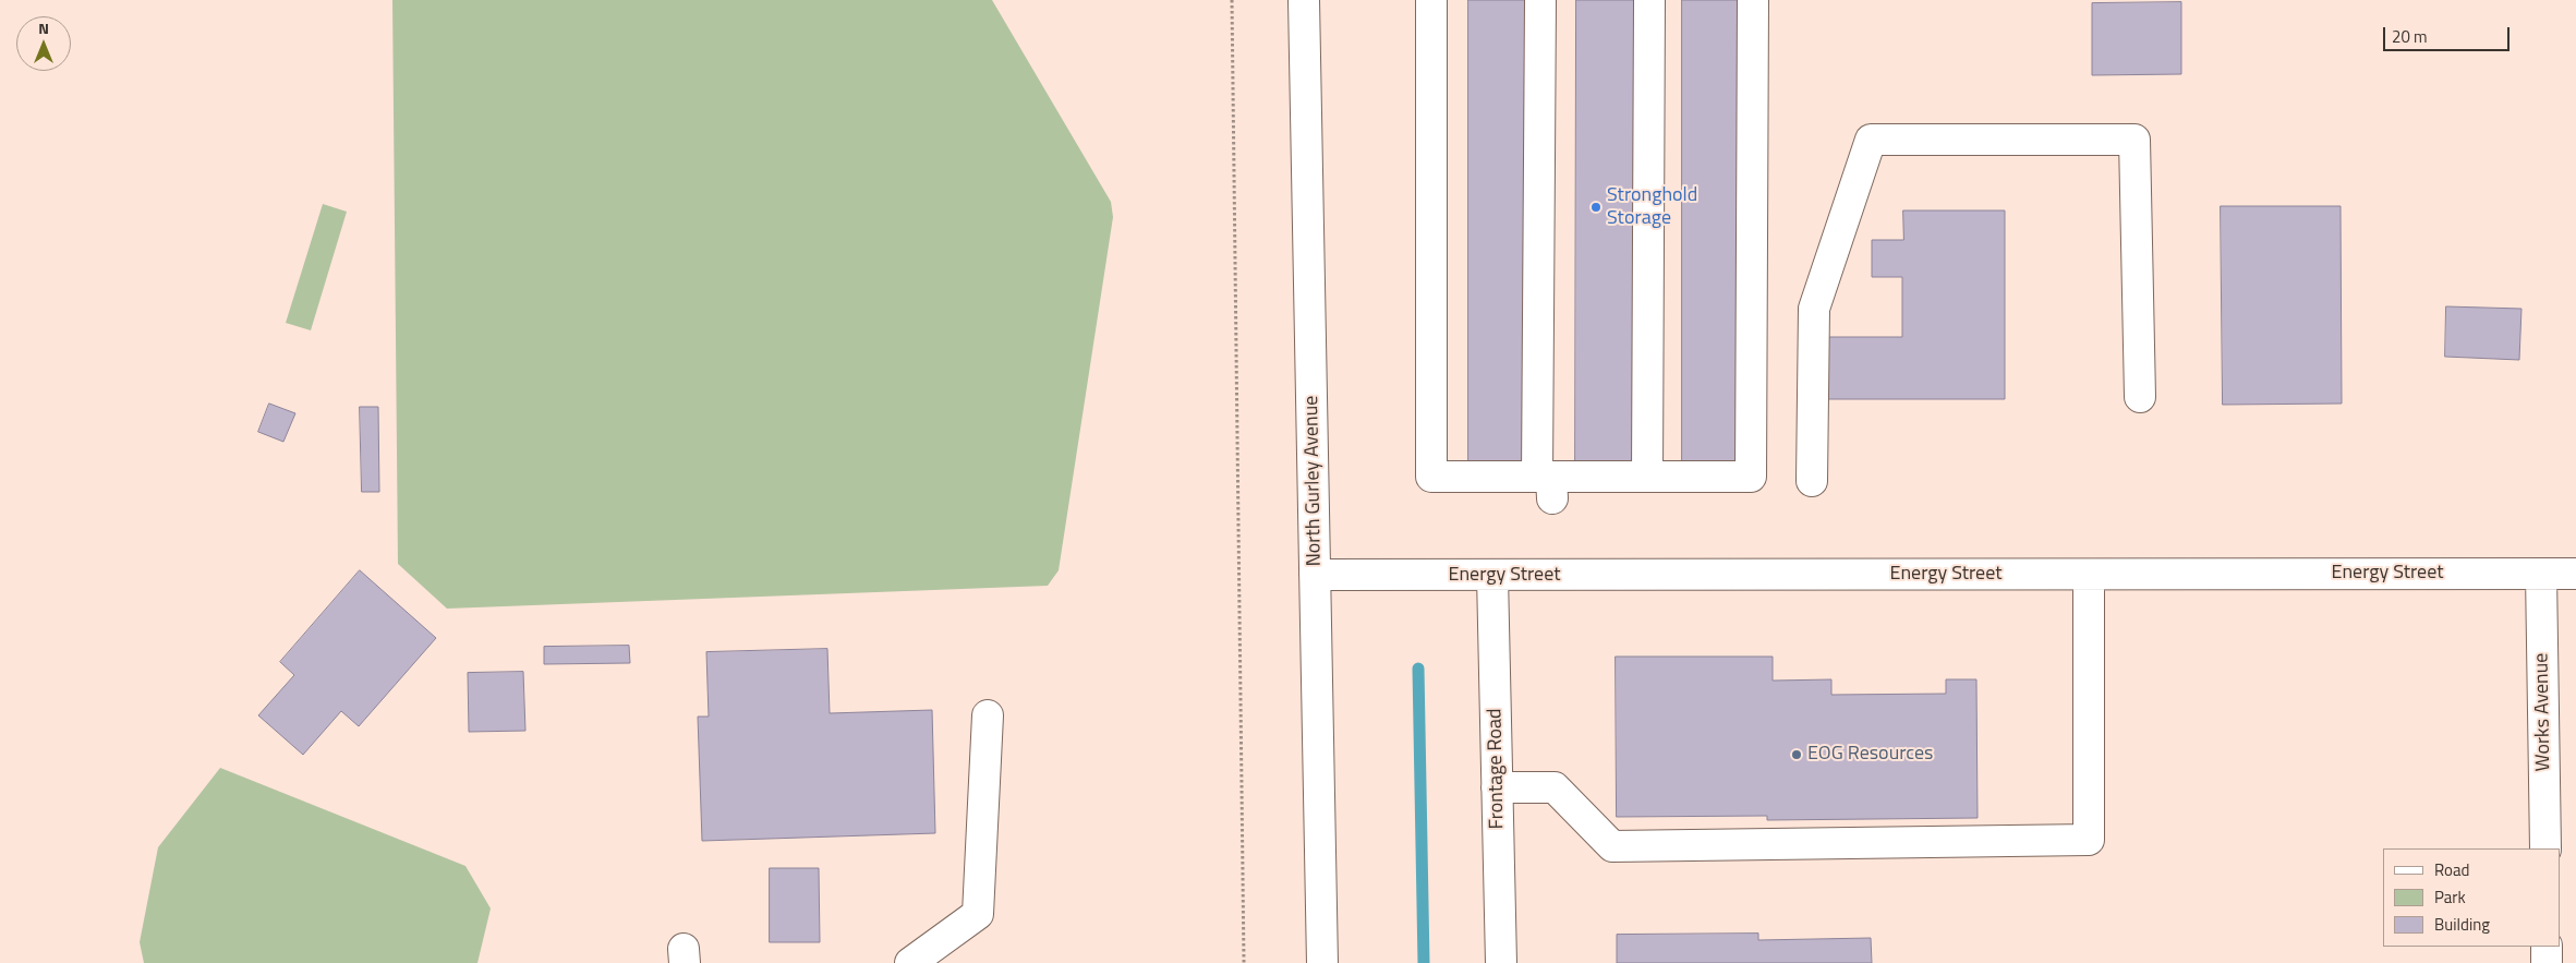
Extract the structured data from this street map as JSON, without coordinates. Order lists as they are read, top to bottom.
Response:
{
  "streets": {
    "street": [
      "North Gurley Avenue",
      "Energy Street",
      "Works Avenue",
      "Frontage Road"
    ]
  },
  "crossings": [
    ["North Gurley Avenue", "Energy Street"],
    ["Energy Street", "Works Avenue"],
    ["Energy Street", "Frontage Road"]
  ],
  "places": ["Stronghold Storage", "EOG Resources"],
  "legend": ["Road", "Park", "Building"],
  "scale_bar": "20 m",
  "north": "top"
}
